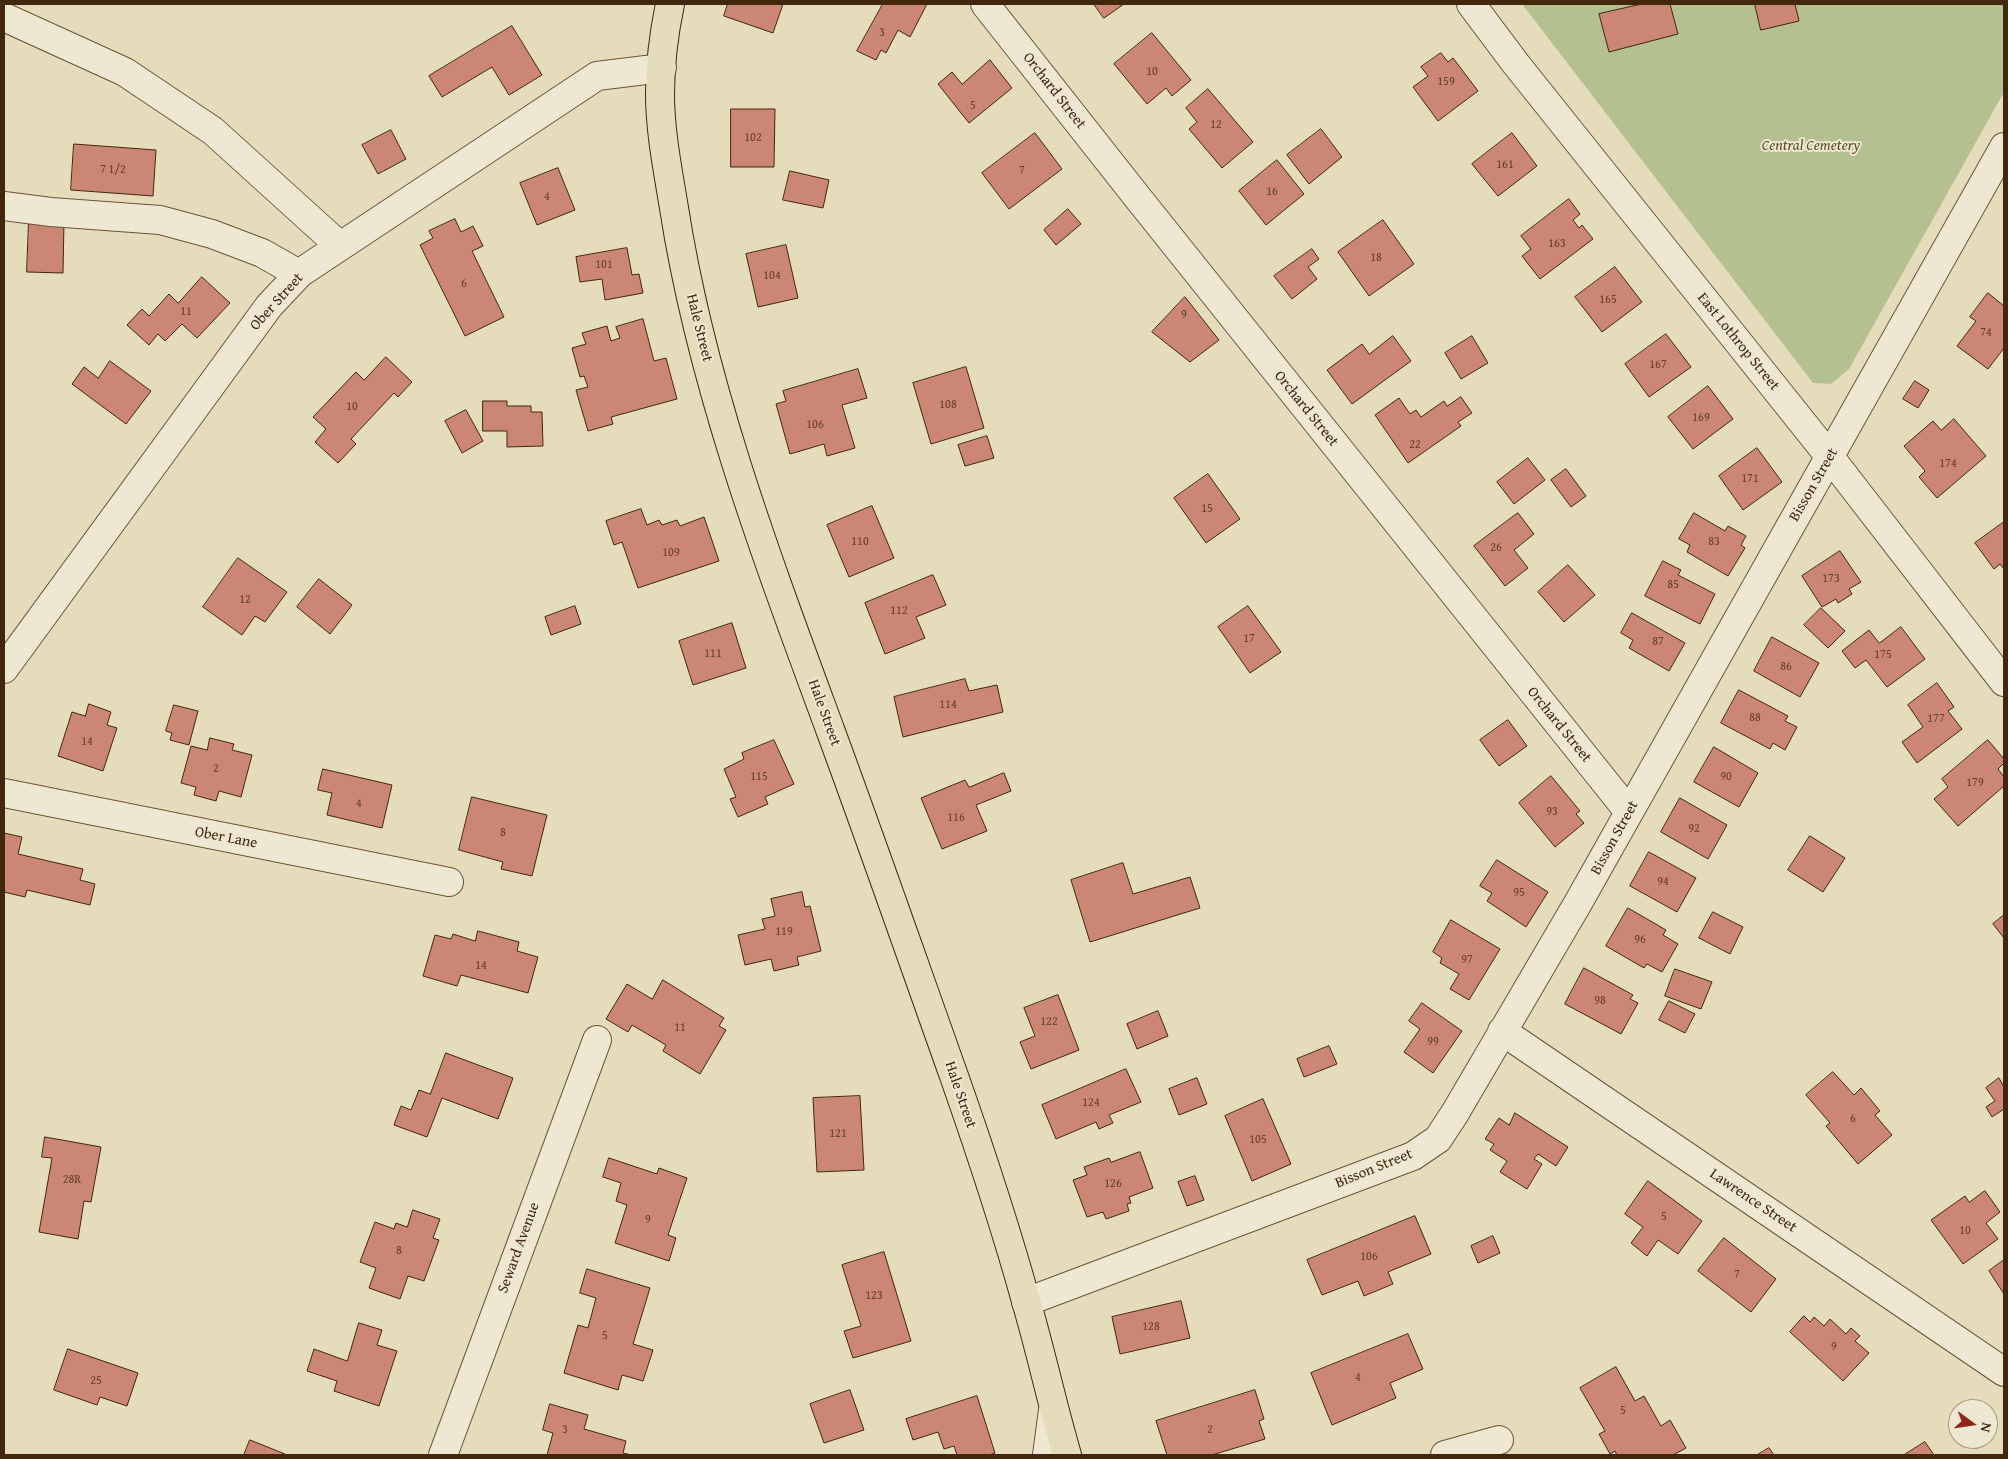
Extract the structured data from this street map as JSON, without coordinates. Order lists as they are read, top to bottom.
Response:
{
  "streets": {
    "main road": ["Hale Street"],
    "street": [
      "Orchard Street",
      "Ober Street",
      "East Lothrop Street",
      "Bisson Street",
      "Ober Lane",
      "Lawrence Street",
      "Seward Avenue"
    ]
  },
  "crossings": [
    ["Orchard Street", "Bisson Street"],
    ["Ober Street", "Hale Street"],
    ["Hale Street", "Bisson Street"],
    ["East Lothrop Street", "Bisson Street"],
    ["Bisson Street", "Lawrence Street"]
  ],
  "parks": ["Central Cemetery"],
  "house_numbers": [
    "3",
    "10",
    "159",
    "5",
    "12",
    "102",
    "161",
    "7 1/2",
    "7",
    "16",
    "4",
    "163",
    "18",
    "101",
    "104",
    "6",
    "165",
    "11",
    "9",
    "74",
    "167",
    "108",
    "10",
    "169",
    "106",
    "22",
    "174",
    "171",
    "15",
    "110",
    "83",
    "26",
    "109",
    "173",
    "85",
    "12",
    "112",
    "17",
    "87",
    "111",
    "175",
    "86",
    "114",
    "88",
    "177",
    "14",
    "2",
    "115",
    "90",
    "179",
    "4",
    "93",
    "116",
    "92",
    "8",
    "94",
    "95",
    "119",
    "96",
    "97",
    "14",
    "98",
    "122",
    "11",
    "99",
    "124",
    "6",
    "121",
    "105",
    "28R",
    "126",
    "5",
    "9",
    "10",
    "8",
    "106",
    "7",
    "123",
    "128",
    "5",
    "9",
    "4",
    "25",
    "5",
    "3",
    "2"
  ],
  "north": "right"
}
